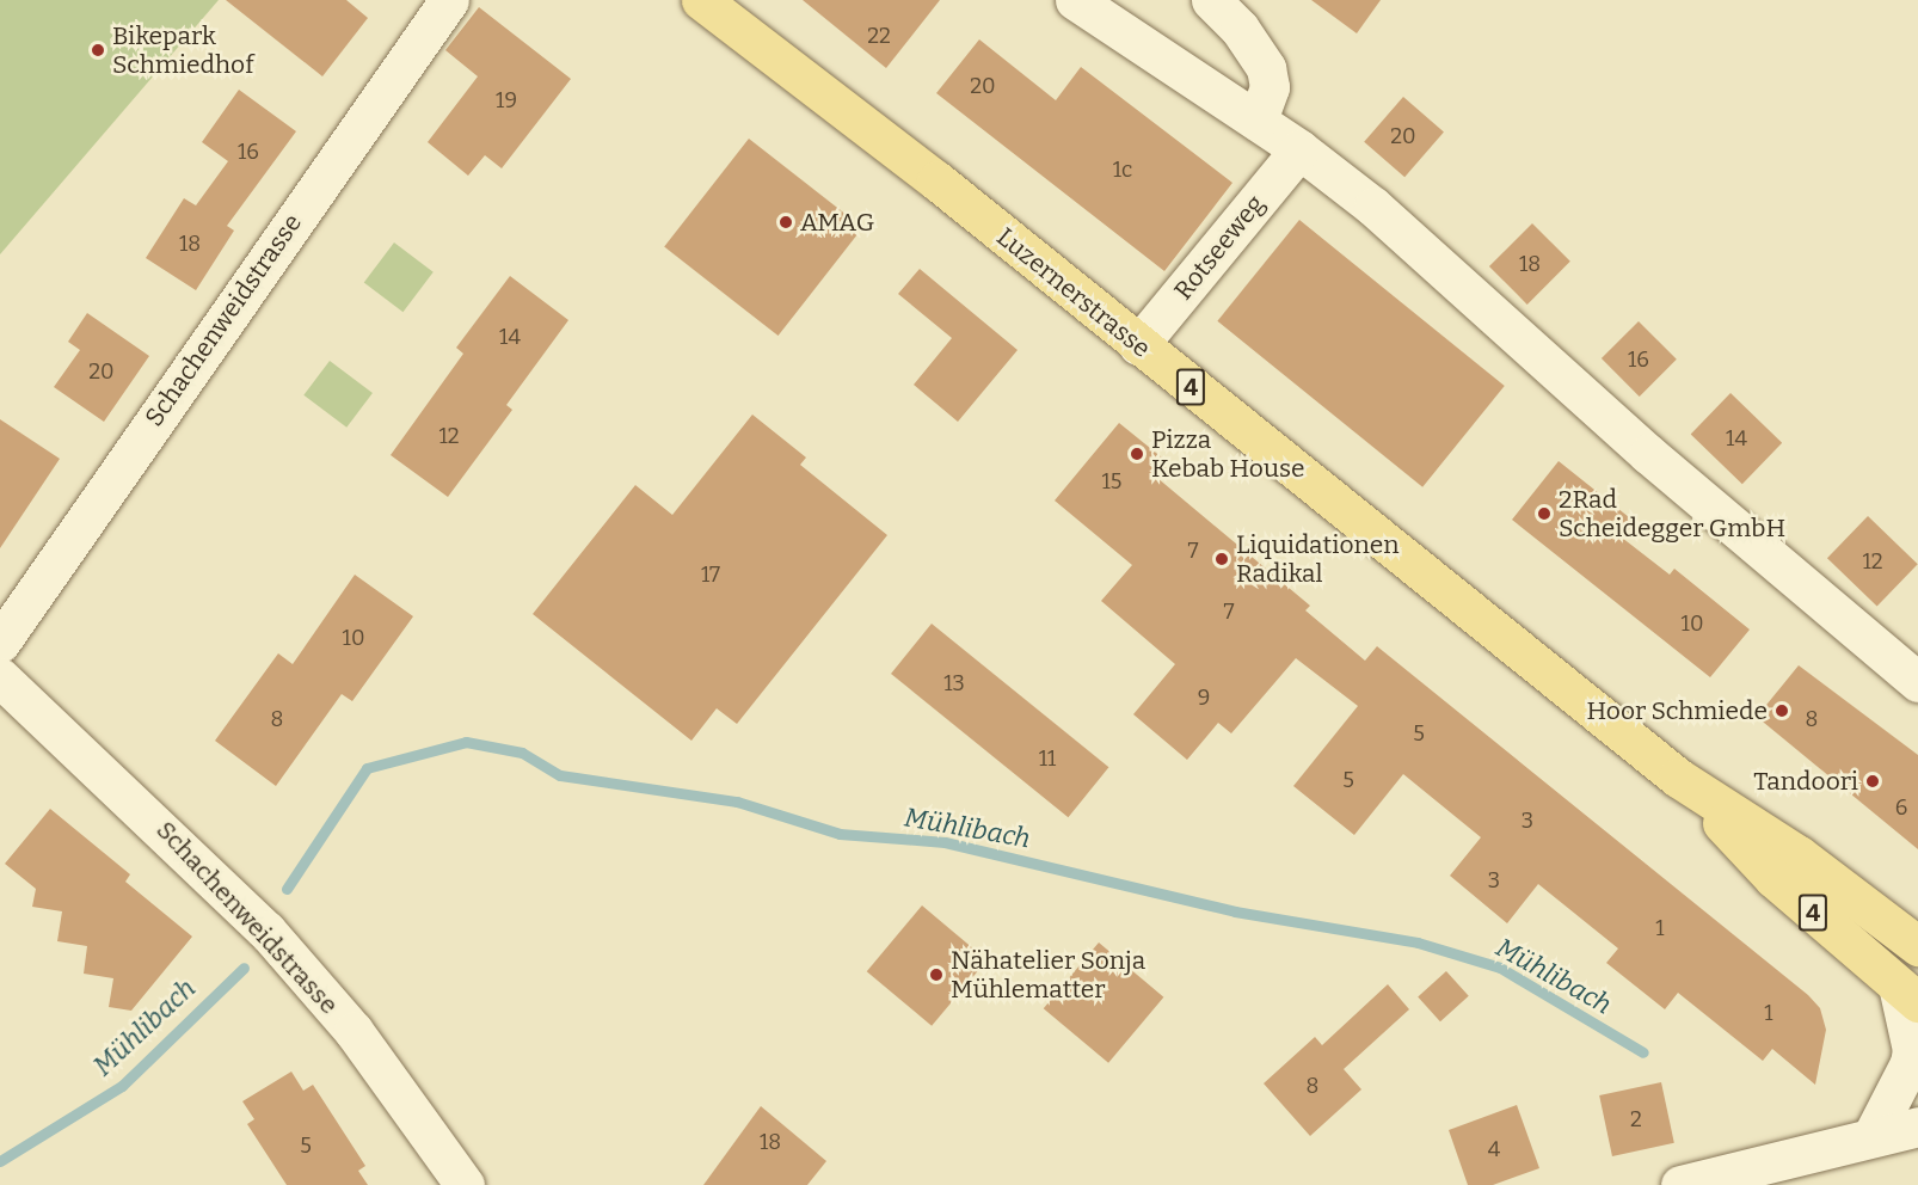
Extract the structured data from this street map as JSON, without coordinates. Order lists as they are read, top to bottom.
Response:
{
  "streets": {
    "main road": ["Luzernerstrasse", "4"],
    "street": ["Rotseeweg", "Schachenweidstrasse"]
  },
  "crossings": [
    ["Rotseeweg", "Luzernerstrasse"],
    ["Luzernerstrasse", "4"]
  ],
  "water": ["Mühlibach"],
  "places": [
    "Bikepark Schmiedhof",
    "AMAG",
    "Pizza Kebab House",
    "2Rad Scheidegger GmbH",
    "Liquidationen Radikal",
    "Hoor Schmiede",
    "Tandoori",
    "Nähatelier Sonja Mühlematter"
  ],
  "house_numbers": [
    "22",
    "20",
    "19",
    "20",
    "16",
    "1c",
    "18",
    "18",
    "14",
    "16",
    "20",
    "12",
    "14",
    "15",
    "7",
    "12",
    "17",
    "7",
    "10",
    "10",
    "13",
    "9",
    "8",
    "8",
    "5",
    "11",
    "5",
    "6",
    "3",
    "3",
    "1",
    "1",
    "8",
    "2",
    "18",
    "5",
    "4"
  ]
}
